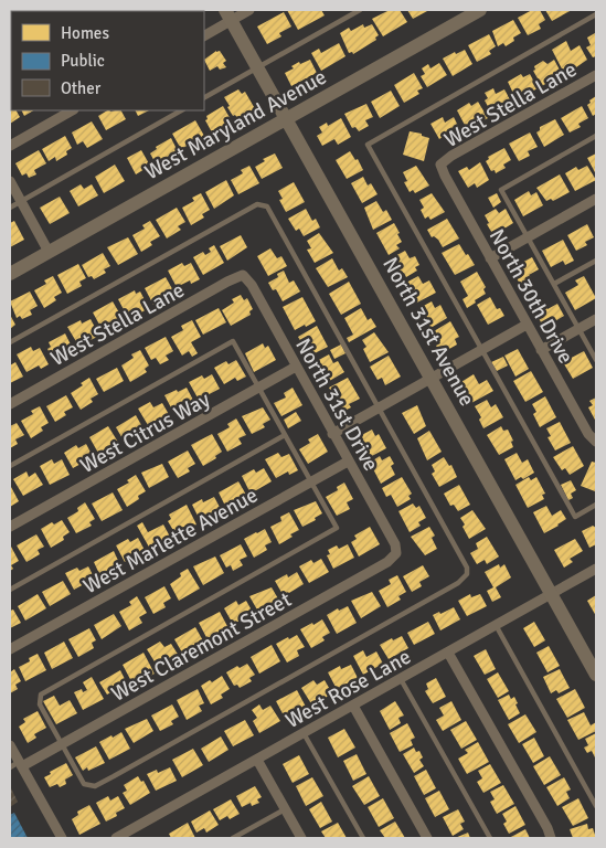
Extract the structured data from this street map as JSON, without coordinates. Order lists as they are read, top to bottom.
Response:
{
  "streets": {
    "street": [
      "West Stella Lane",
      "West Maryland Avenue",
      "North 30th Drive",
      "North 31st Avenue",
      "North 31st Drive",
      "West Citrus Way",
      "West Marlette Avenue",
      "West Claremont Street",
      "West Rose Lane"
    ]
  },
  "crossings": [
    ["West Stella Lane", "North 30th Drive"],
    ["West Stella Lane", "North 31st Drive"],
    ["West Maryland Avenue", "North 31st Avenue"],
    ["North 31st Avenue", "West Rose Lane"],
    ["North 31st Drive", "West Citrus Way"],
    ["North 31st Drive", "West Marlette Avenue"],
    ["North 31st Drive", "West Claremont Street"]
  ],
  "legend": ["Homes", "Public", "Other"]
}
